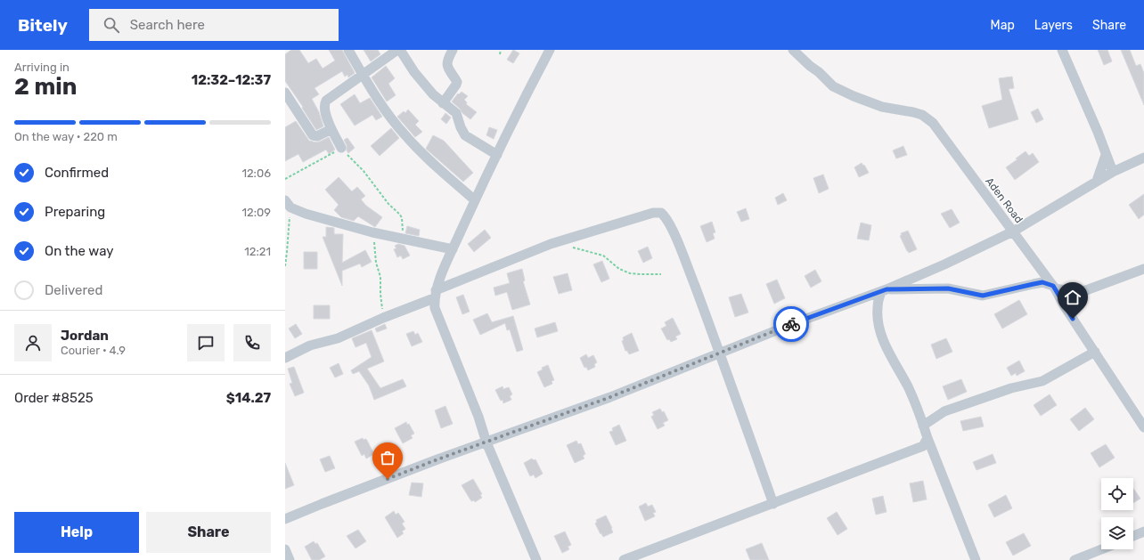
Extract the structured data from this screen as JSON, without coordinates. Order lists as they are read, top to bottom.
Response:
{
  "streets": {
    "street": ["Aden Road"]
  },
  "page": {
    "header": "Bitely",
    "search": "Search here",
    "nav": ["Map", "Layers", "Share"],
    "heading": ["2 min", "Arriving in", "12:32–12:37"],
    "panel": [
      "Jordan",
      "Courier · 4.9",
      "Order #8525",
      "$14.27"
    ],
    "bar": "On the way · 220 m",
    "list": [
      ["Confirmed", "12:06"],
      ["Preparing", "12:09"],
      ["On the way", "12:21"],
      "Delivered"
    ],
    "buttons": ["Help", "Share"]
  }
}
